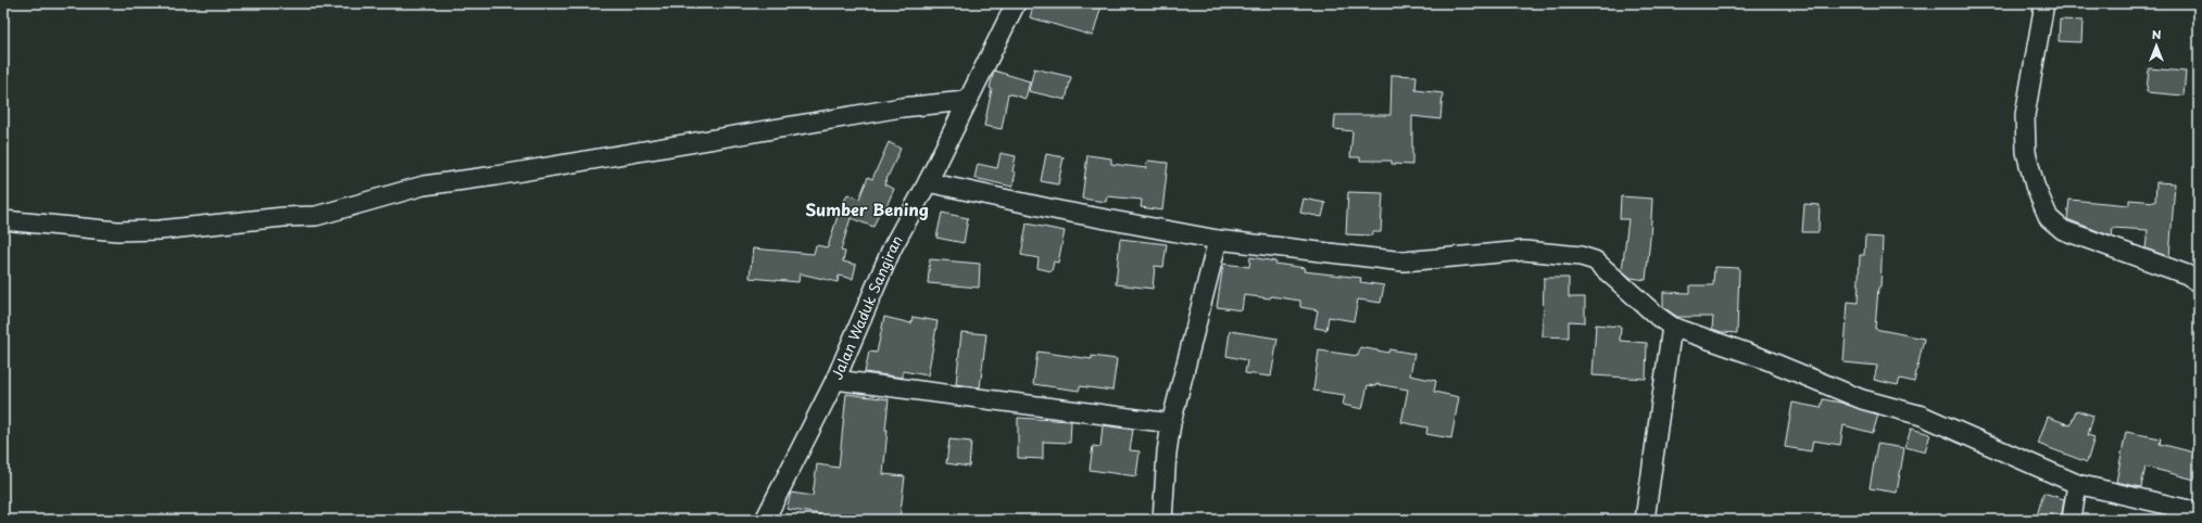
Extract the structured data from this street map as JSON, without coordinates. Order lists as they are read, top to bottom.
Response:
{
  "streets": {
    "street": ["Jalan Waduk Sangiran"]
  },
  "districts": ["Sumber Bening"],
  "north": "top"
}
